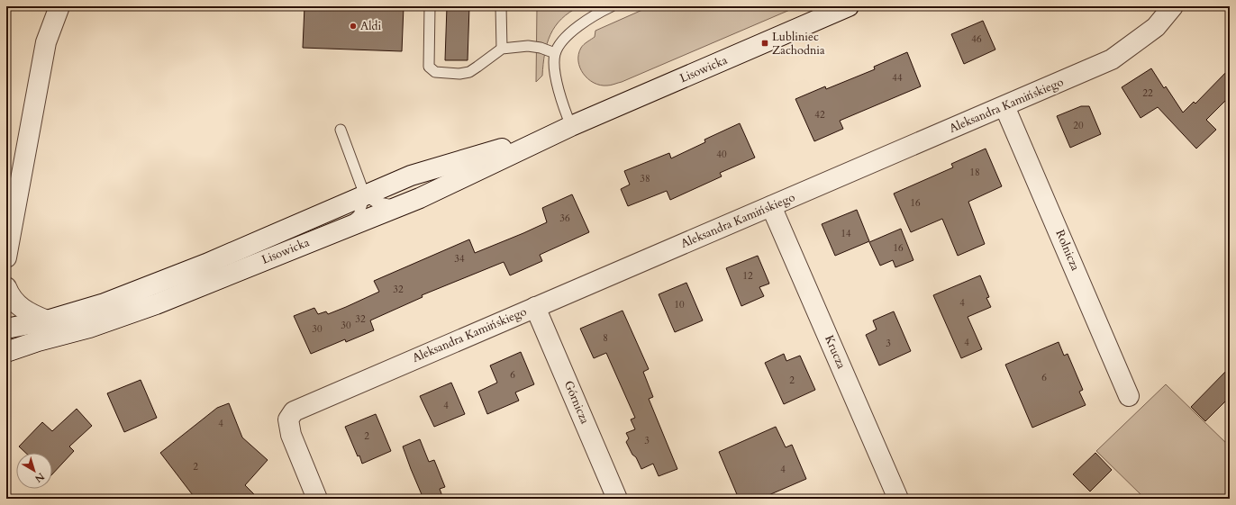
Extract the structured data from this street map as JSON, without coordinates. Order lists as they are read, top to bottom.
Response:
{
  "streets": {
    "street": [
      "Lisowicka",
      "Aleksandra Kamińskiego",
      "Rolnicza",
      "Krucza",
      "Górnicza"
    ]
  },
  "crossings": [
    ["Aleksandra Kamińskiego", "Rolnicza"],
    ["Aleksandra Kamińskiego", "Krucza"],
    ["Aleksandra Kamińskiego", "Górnicza"]
  ],
  "places": {
    "other": ["Aldi"],
    "transit": ["Lubliniec Zachodnia"]
  },
  "house_numbers": [
    "46",
    "44",
    "22",
    "42",
    "20",
    "40",
    "18",
    "38",
    "16",
    "36",
    "14",
    "16",
    "34",
    "12",
    "32",
    "4",
    "10",
    "32",
    "30",
    "30",
    "8",
    "4",
    "3",
    "6",
    "6",
    "2",
    "4",
    "4",
    "2",
    "3",
    "2",
    "4"
  ],
  "north": "bottom right"
}
